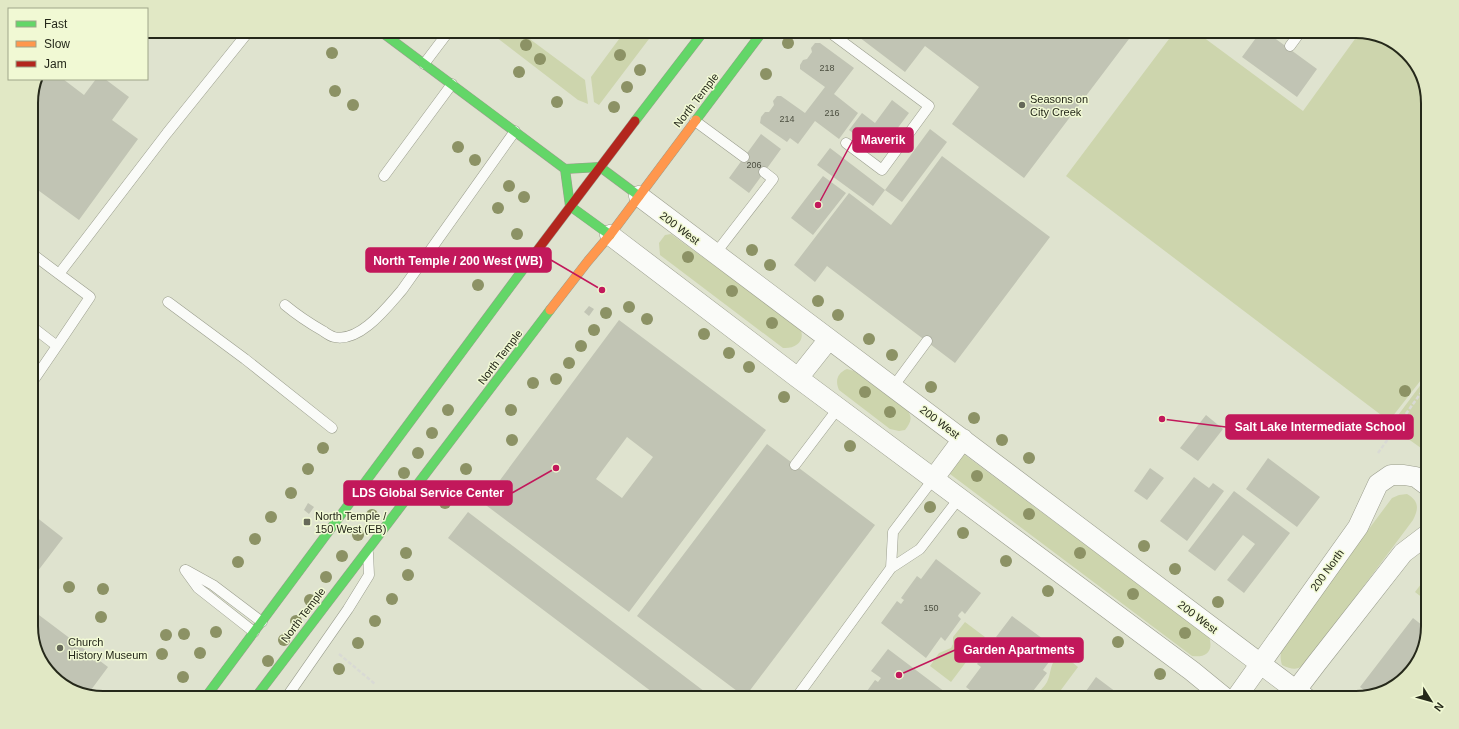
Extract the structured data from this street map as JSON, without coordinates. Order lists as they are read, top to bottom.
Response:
{
  "streets": {
    "main road": ["North Temple", "200 West"],
    "street": ["200 North"]
  },
  "crossings": [
    ["North Temple", "200 West"],
    ["200 West", "200 North"]
  ],
  "places": {
    "other": [
      "Seasons on City Creek",
      "Maverik",
      "North Temple / 200 West (WB)",
      "Salt Lake Intermediate School",
      "LDS Global Service Center",
      "Church History Museum",
      "Garden Apartments"
    ],
    "transit": ["North Temple / 150 West (EB)"]
  },
  "house_numbers": [
    "218",
    "216",
    "214",
    "206",
    "150"
  ],
  "legend": ["Fast", "Slow", "Jam"],
  "north": "bottom right"
}
